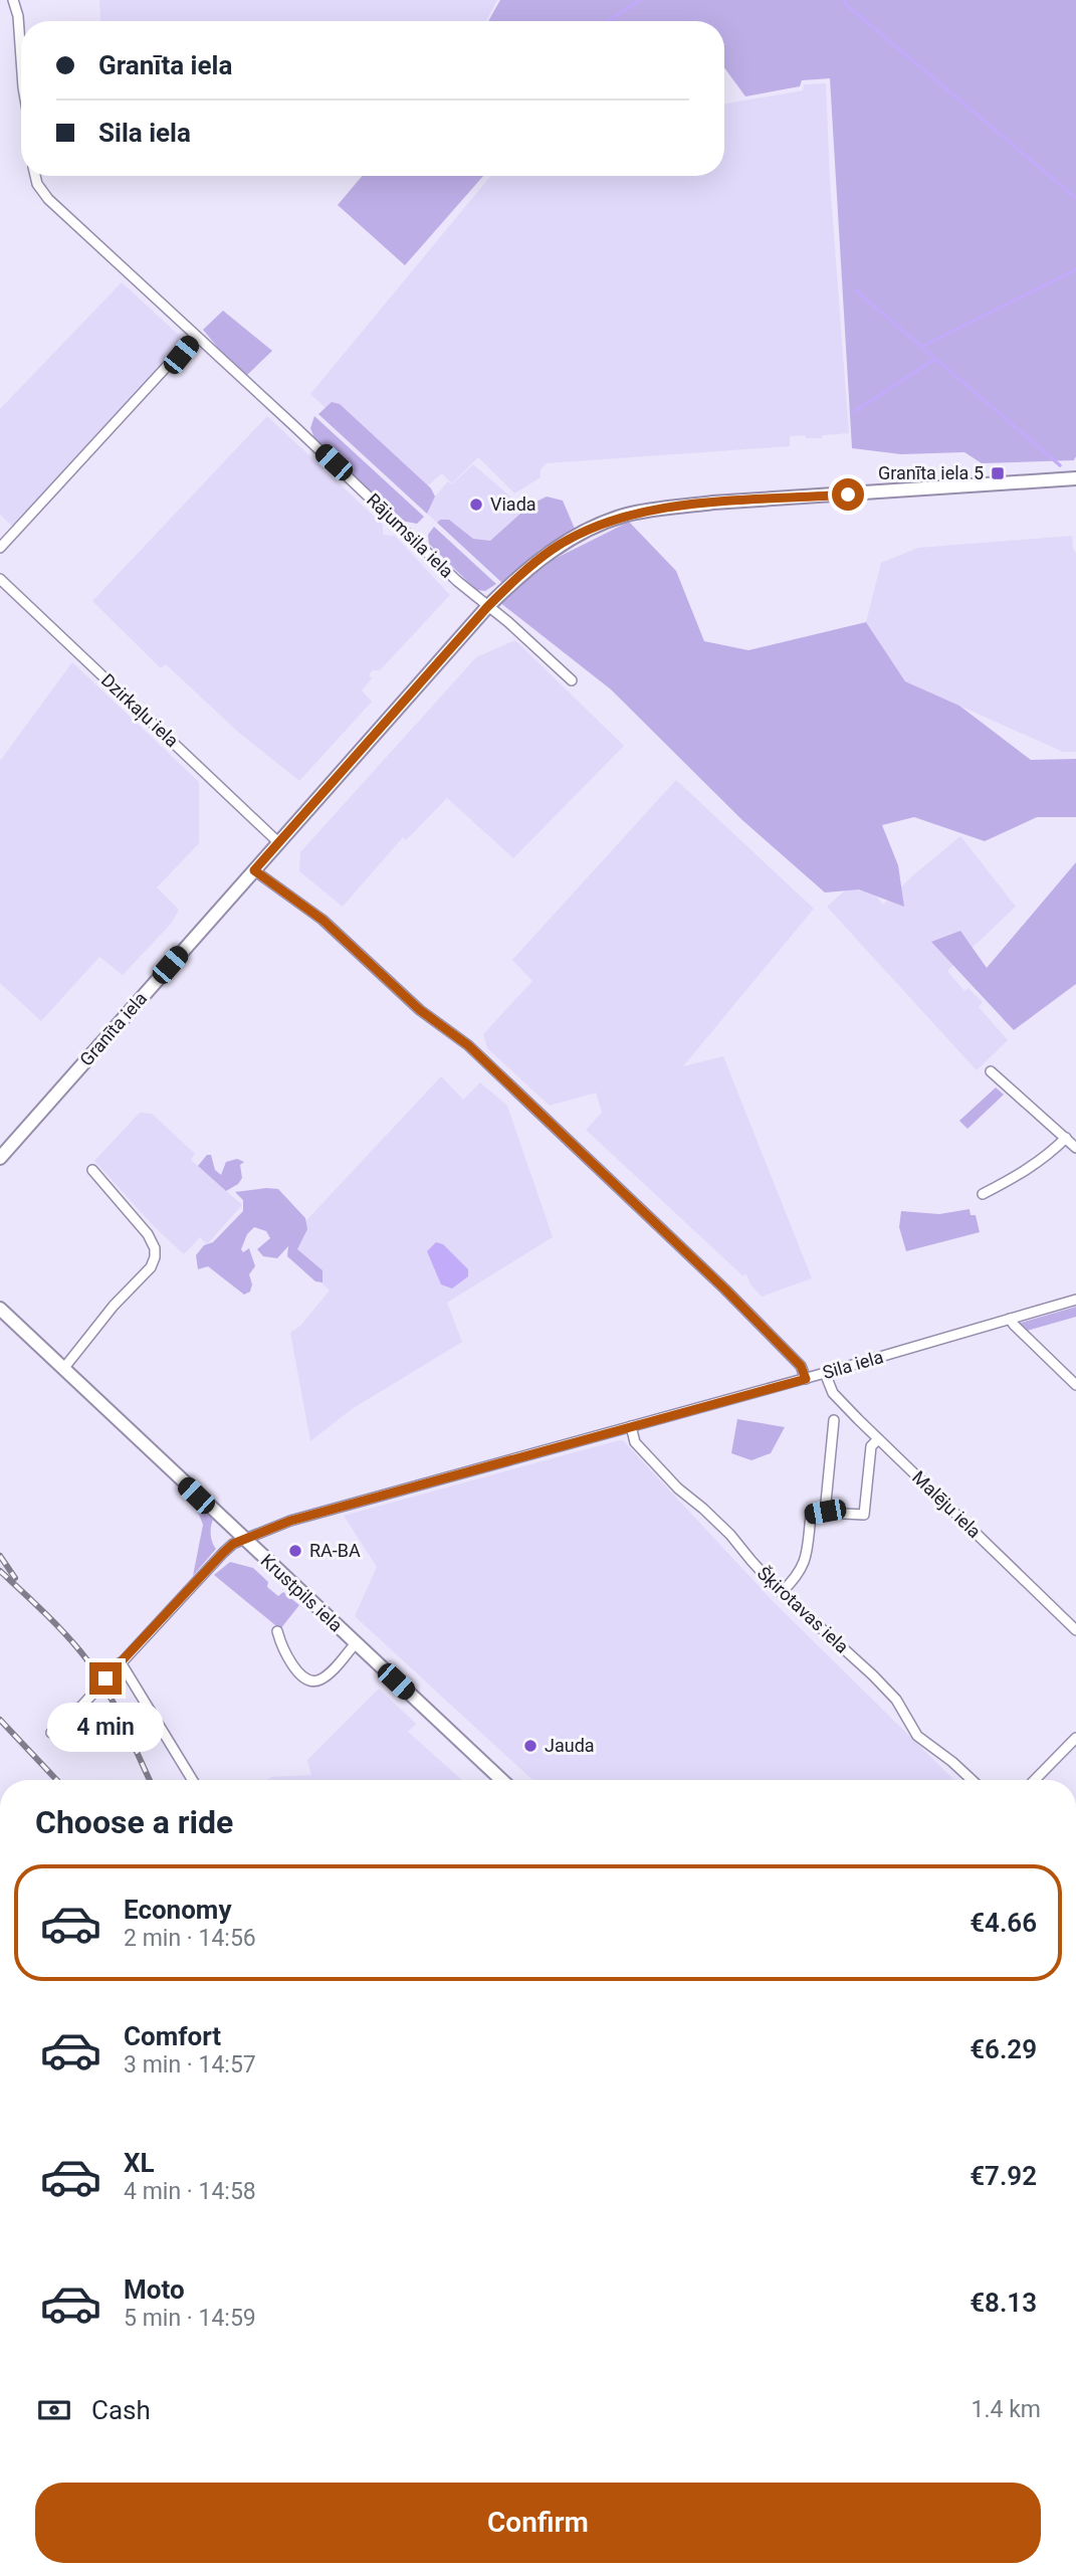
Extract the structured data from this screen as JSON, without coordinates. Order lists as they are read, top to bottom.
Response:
{
  "streets": {
    "main road": ["Granīta iela", "Krustpils iela"],
    "street": [
      "Rājumsila iela",
      "Dzirkaļu iela",
      "Sila iela",
      "Malēju iela",
      "Šķirotavas iela"
    ]
  },
  "crossings": [
    ["Rājumsila iela", "Granīta iela"],
    ["Dzirkaļu iela", "Granīta iela"],
    ["Sila iela", "Malēju iela"],
    ["Sila iela", "Krustpils iela"],
    ["Sila iela", "Šķirotavas iela"]
  ],
  "places": {
    "transit": ["Granīta iela 5"],
    "other": ["Viada", "RA-BA", "Jauda"]
  },
  "page": {
    "banner": ["Granīta iela", "Sila iela"],
    "bubble": "4 min",
    "heading": "Choose a ride",
    "list": [
      {
        "name": "Economy",
        "note": "2 min · 14:56",
        "value": "€4.66"
      },
      {
        "name": "Comfort",
        "note": "3 min · 14:57",
        "value": "€6.29"
      },
      {
        "name": "XL",
        "note": "4 min · 14:58",
        "value": "€7.92"
      },
      {
        "name": "Moto",
        "note": "5 min · 14:59",
        "value": "€8.13"
      }
    ],
    "pay": ["Cash", "1.4 km"],
    "buttons": "Confirm"
  }
}
